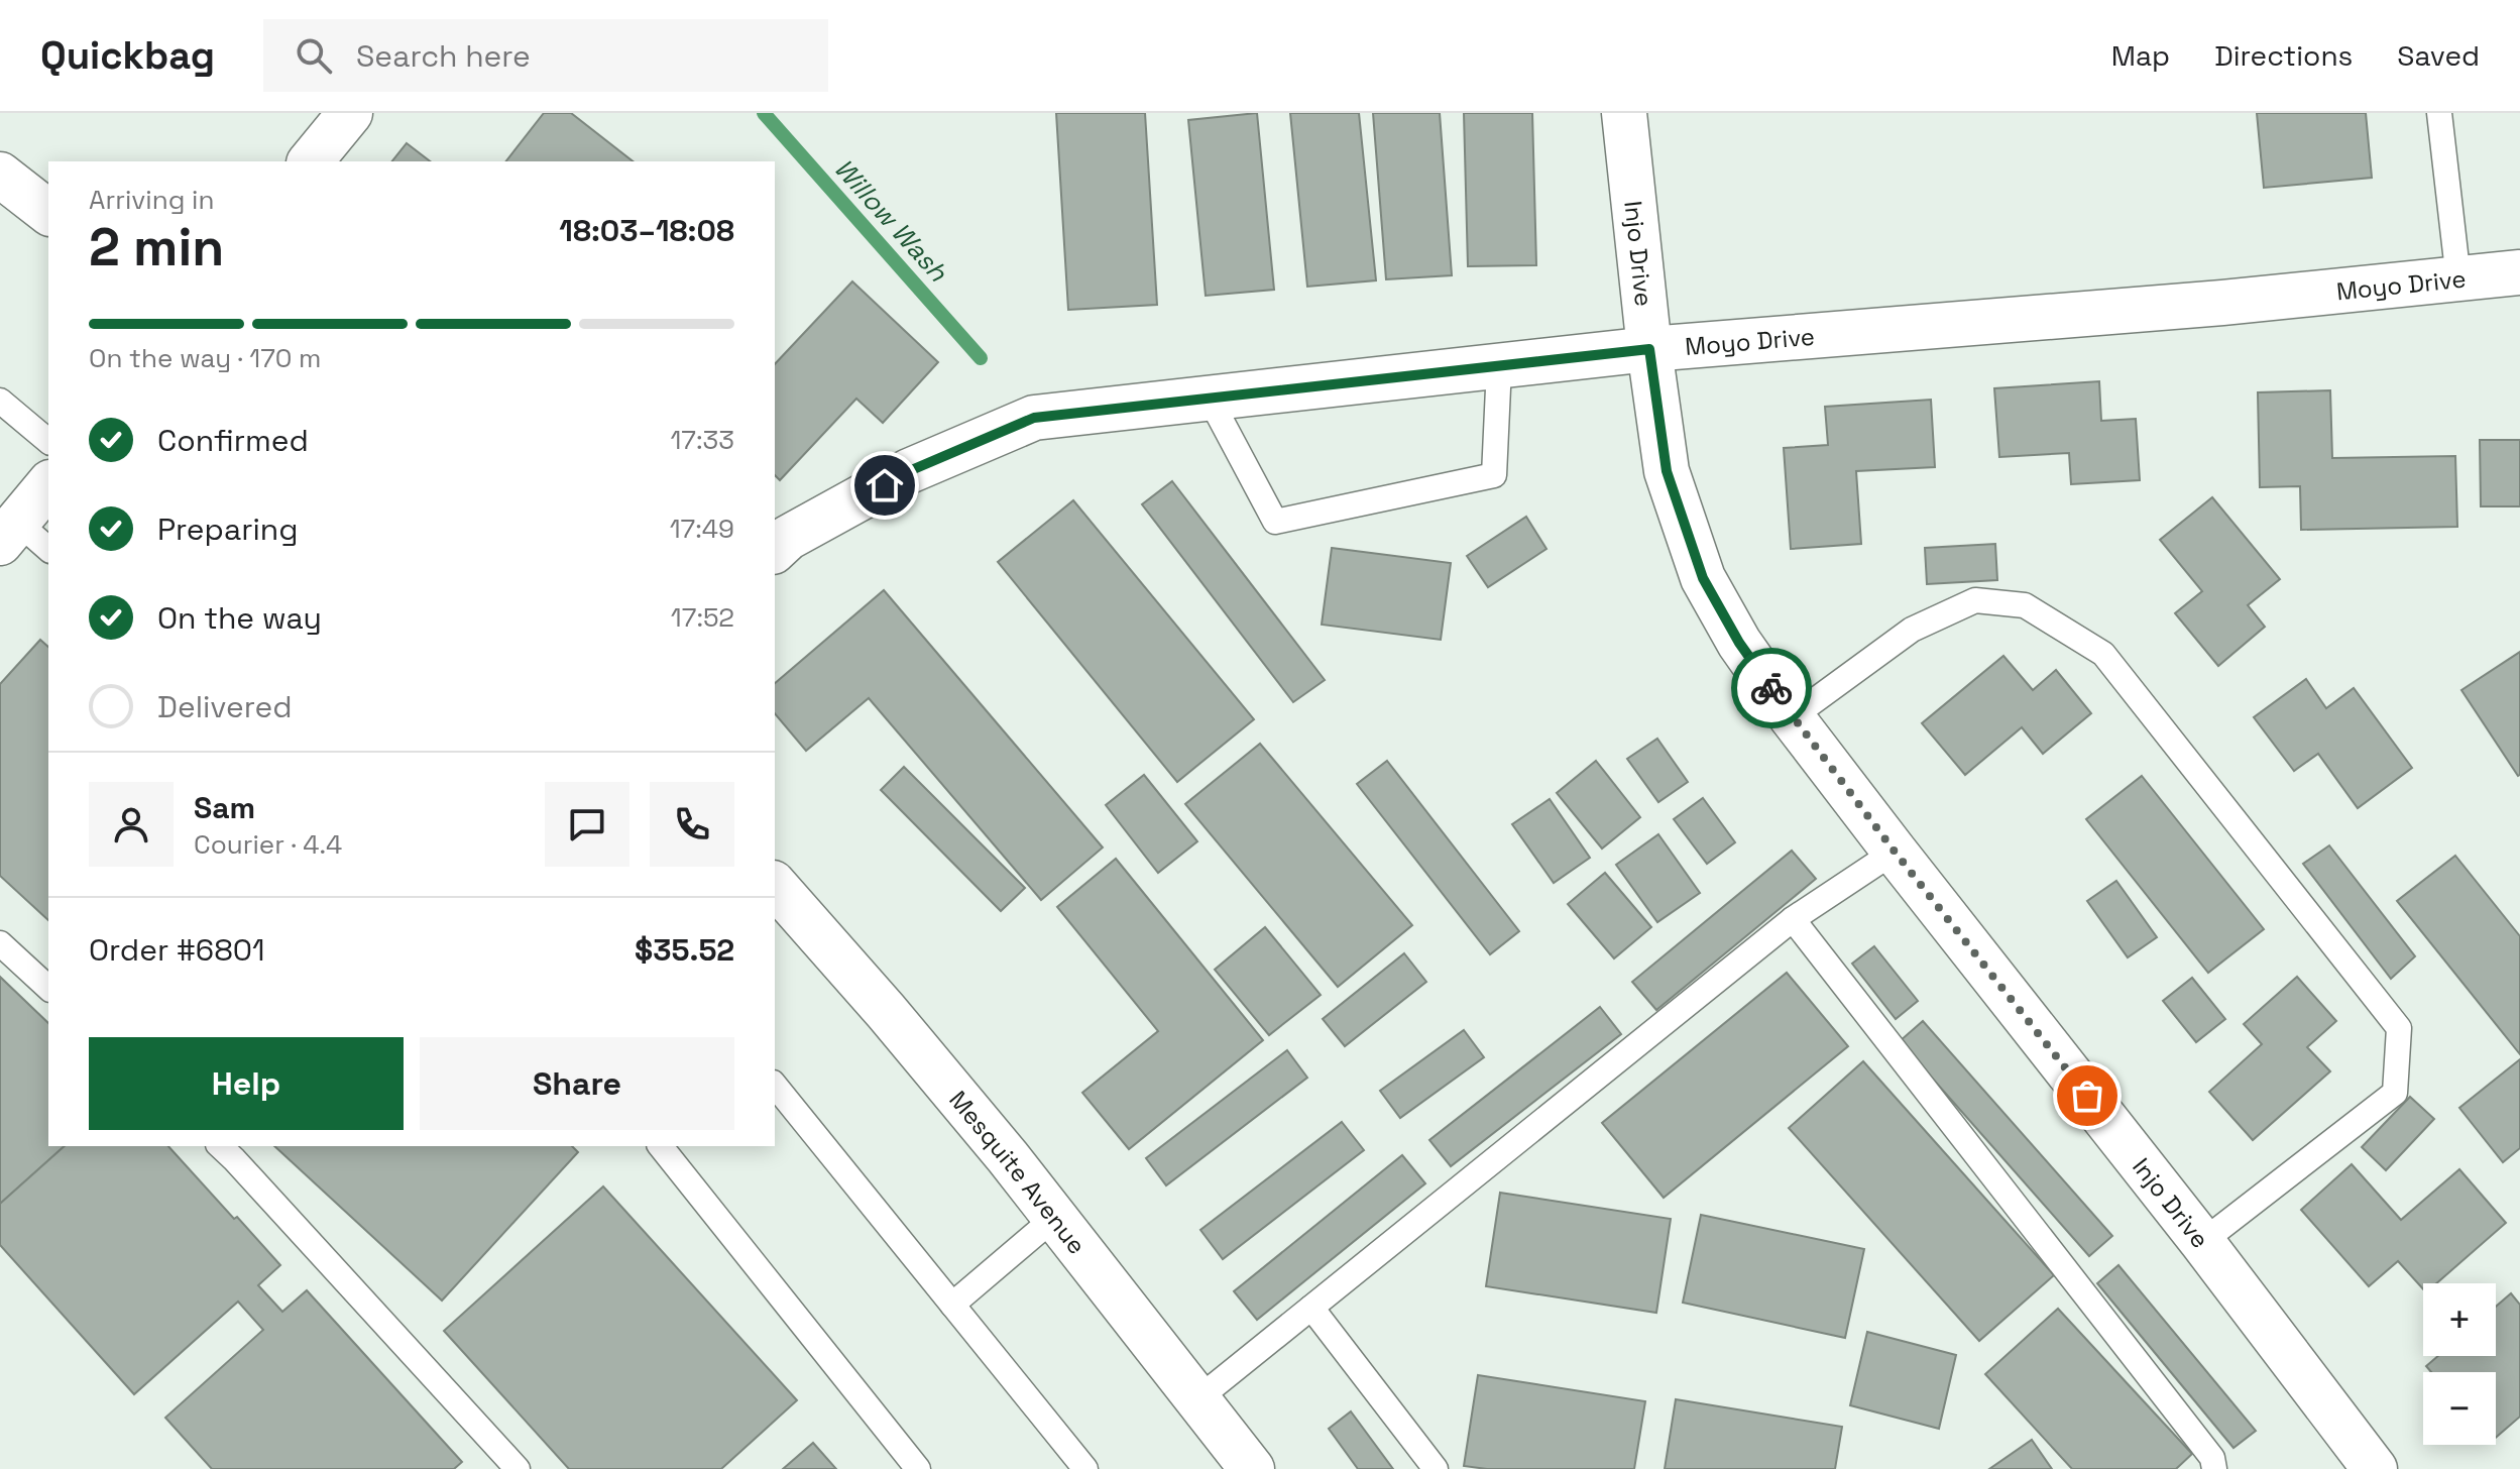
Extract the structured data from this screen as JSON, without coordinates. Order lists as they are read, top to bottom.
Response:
{
  "streets": {
    "street": ["Injo Drive", "Moyo Drive", "Mesquite Avenue"]
  },
  "crossings": [
    ["Injo Drive", "Moyo Drive"]
  ],
  "water": ["Willow Wash"],
  "page": {
    "header": "Quickbag",
    "search": "Search here",
    "nav": ["Map", "Directions", "Saved"],
    "heading": ["2 min", "Arriving in", "18:03–18:08"],
    "panel": [
      "Sam",
      "Courier · 4.4",
      "Order #6801",
      "$35.52"
    ],
    "bar": "On the way · 170 m",
    "list": [
      ["Confirmed", "17:33"],
      ["Preparing", "17:49"],
      ["On the way", "17:52"],
      "Delivered"
    ],
    "buttons": ["Help", "Share"],
    "map_buttons": ["+", "−"]
  }
}
